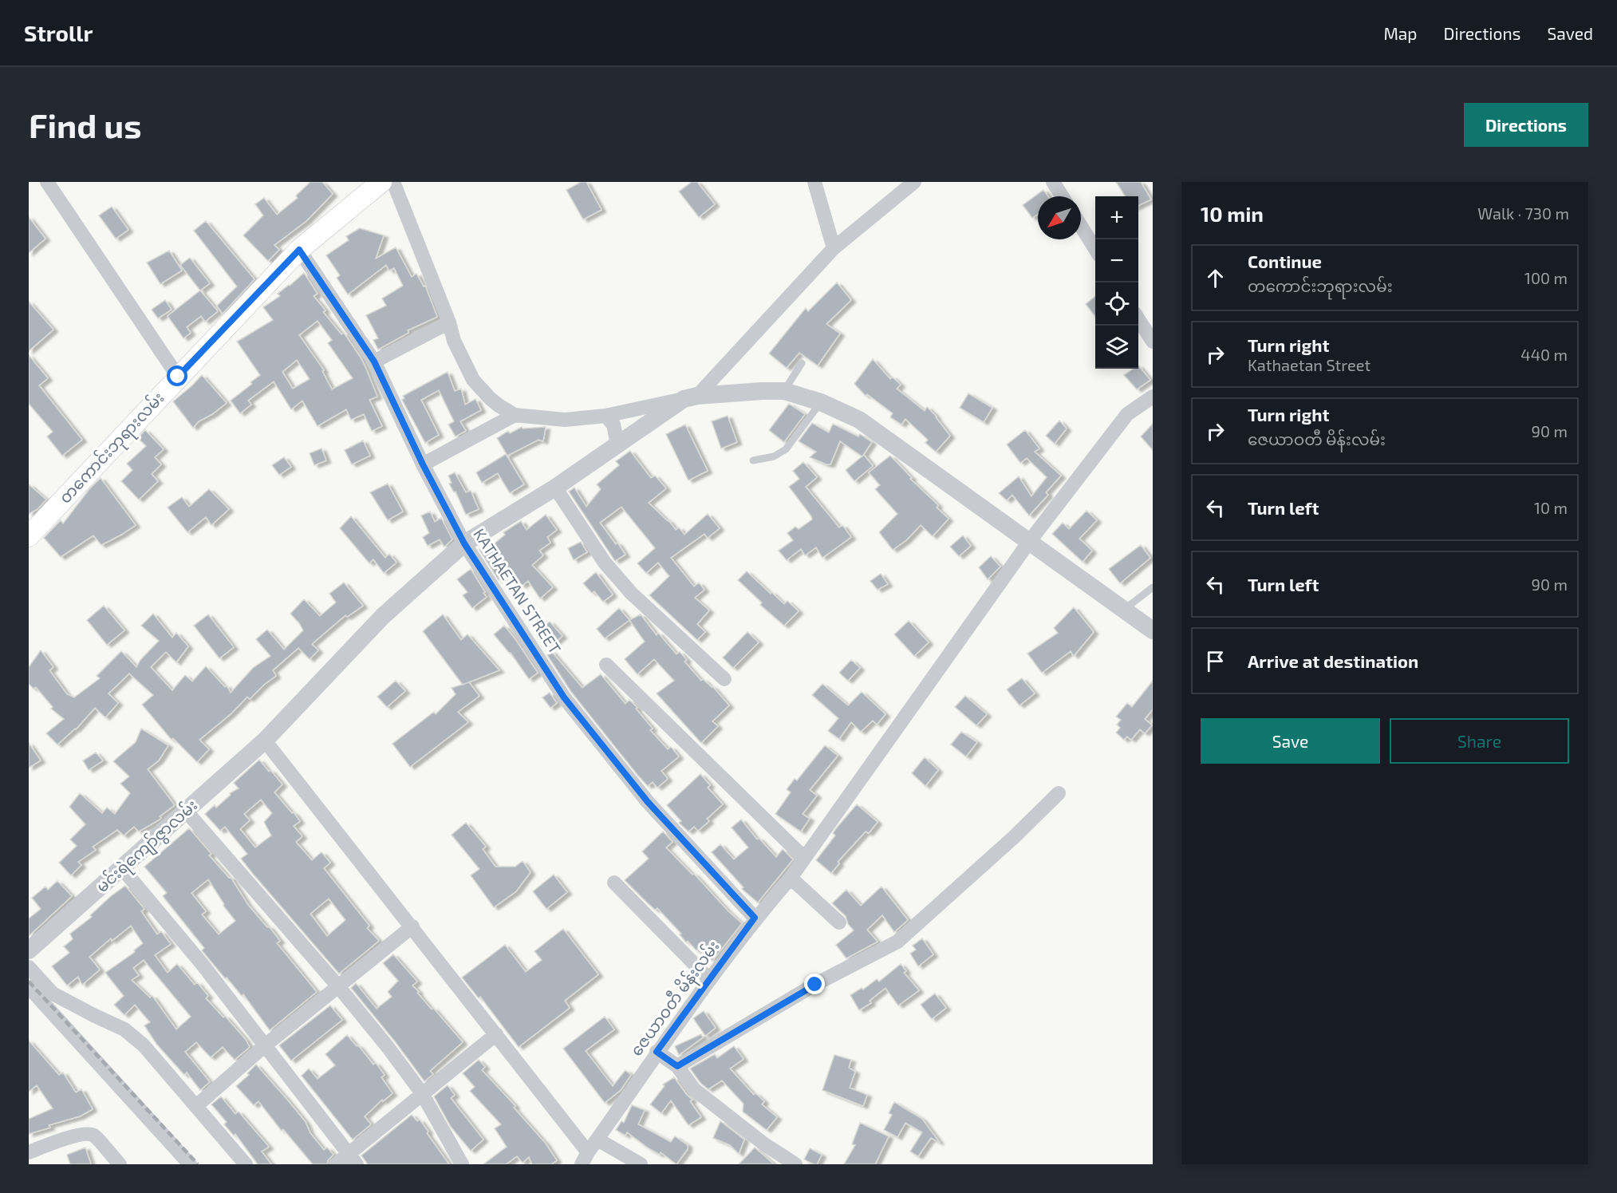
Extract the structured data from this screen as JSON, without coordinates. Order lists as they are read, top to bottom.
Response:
{
  "streets": {
    "main road": ["တကောင်းဘုရားလမ်း"],
    "street": ["KATHAETAN STREET", "မင်းရဲကျော်ဇွာလမ်း", "ဇေယာဝတီ မိန်းလမ်း"]
  },
  "crossings": [
    ["တကောင်းဘုရားလမ်း", "KATHAETAN STREET"],
    ["KATHAETAN STREET", "မင်းရဲကျော်ဇွာလမ်း"],
    ["KATHAETAN STREET", "ဇေယာဝတီ မိန်းလမ်း"]
  ],
  "north": "bottom left",
  "page": {
    "header": "Strollr",
    "nav": ["Map", "Directions", "Saved"],
    "buttons": [
      "Directions",
      ["Save", "Share"]
    ],
    "title": "Find us",
    "heading": ["10 min", "Walk · 730 m"],
    "map_buttons": ["+", "−"],
    "list": [
      ["Continue", "တကောင်းဘုရားလမ်း", "100 m"],
      ["Turn right", "Kathaetan Street", "440 m"],
      ["Turn right", "ဇေယာဝတီ မိန်းလမ်း", "90 m"],
      ["Turn left", "10 m"],
      ["Turn left", "90 m"],
      "Arrive at destination"
    ]
  }
}
